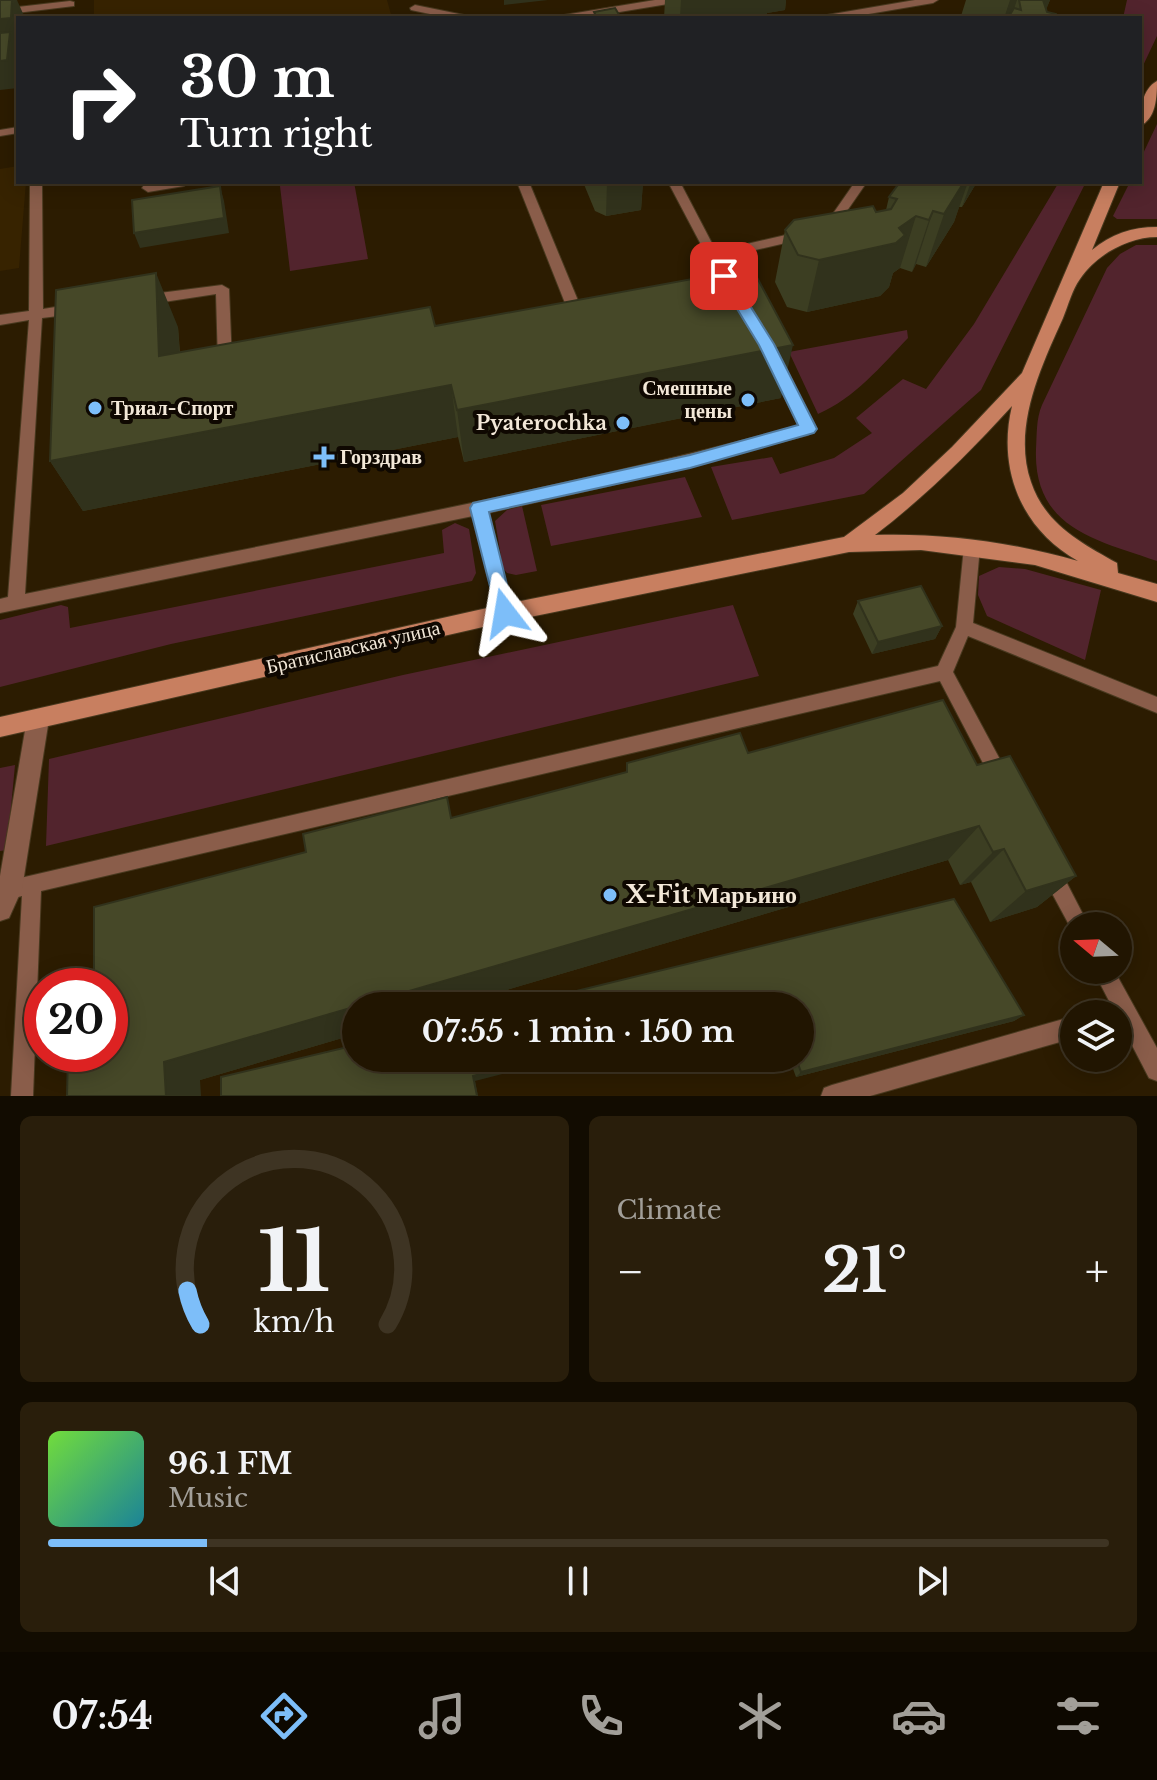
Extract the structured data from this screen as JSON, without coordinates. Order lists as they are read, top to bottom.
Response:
{
  "streets": {
    "main road": ["Братиславская улица"]
  },
  "places": {
    "other": [
      "Смешные цены",
      "Триал-Спорт",
      "Pyaterochka",
      "X-Fit Марьино"
    ],
    "health": ["Горздрав"]
  },
  "north": "left",
  "page": {
    "turn": ["30 m", "Turn right"],
    "limit": "20",
    "trip": "07:55 · 1 min · 150 m",
    "tile": "Climate",
    "heat": ["−", "21°", "+"],
    "song": ["96.1 FM", "Music"],
    "tabs": "07:54",
    "gauge": ["11", "km/h"]
  }
}
